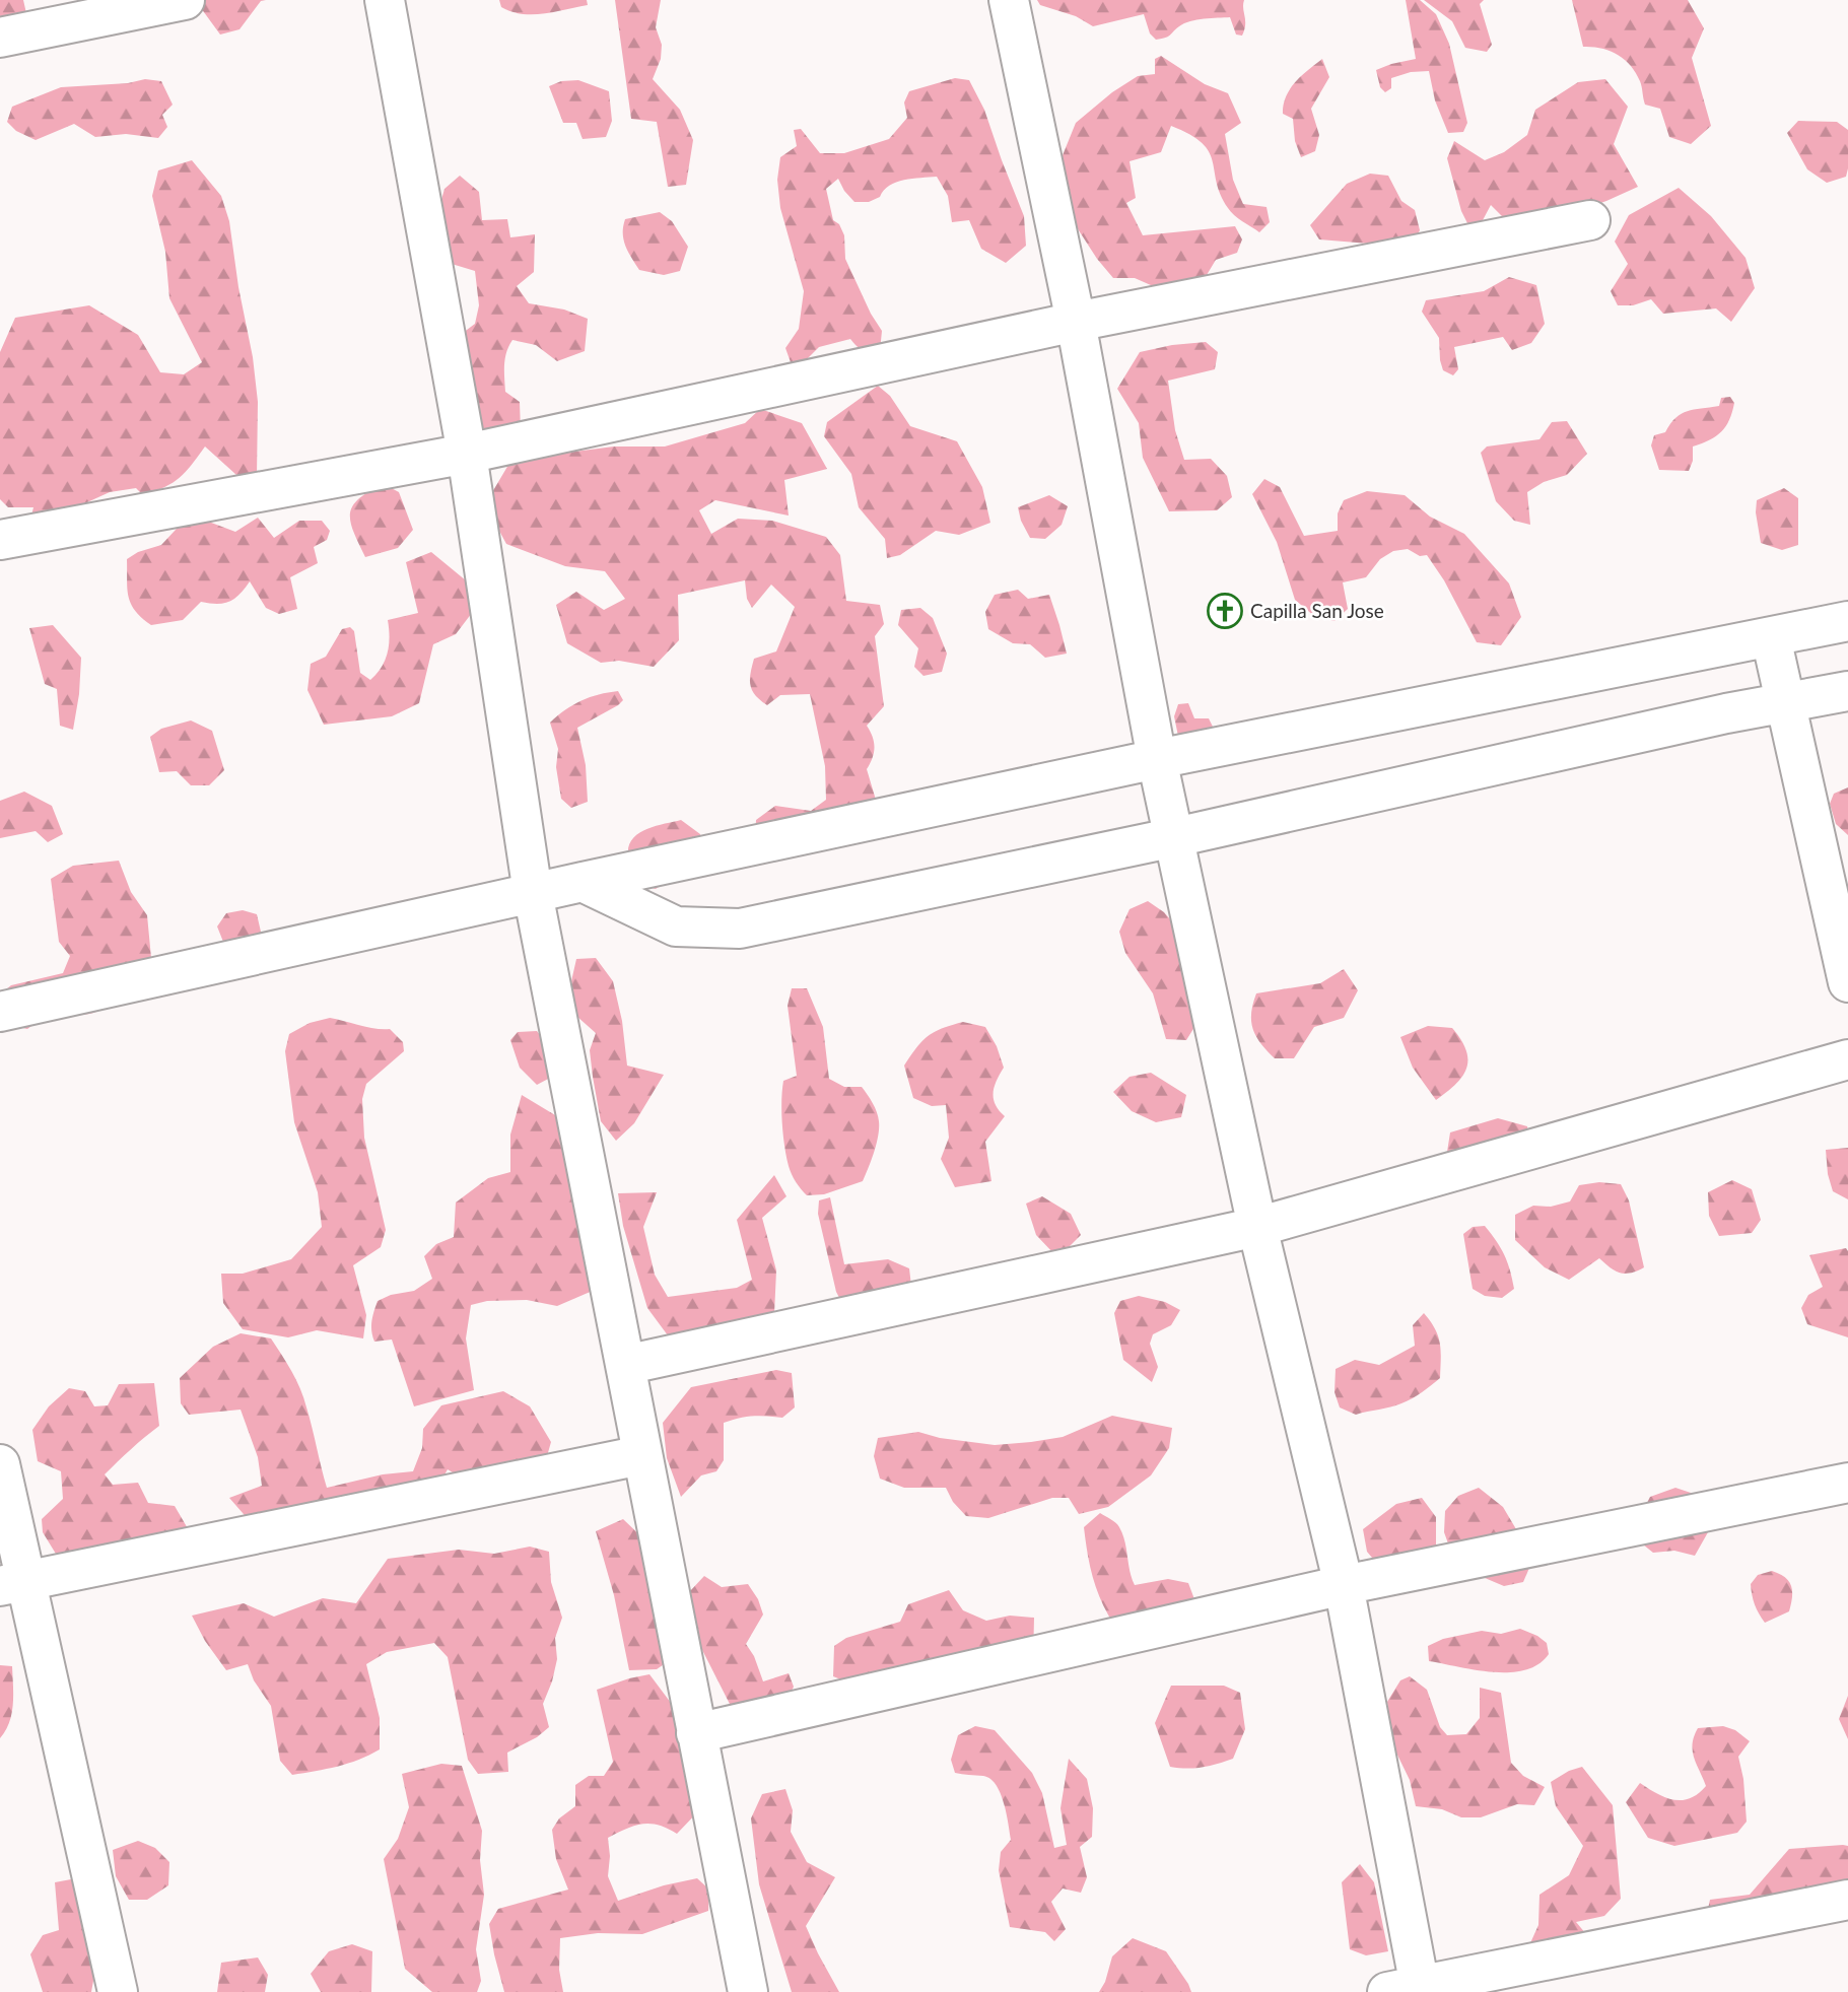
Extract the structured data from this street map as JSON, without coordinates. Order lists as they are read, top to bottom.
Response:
{
  "places": {
    "church": ["Capilla San Jose"]
  }
}
